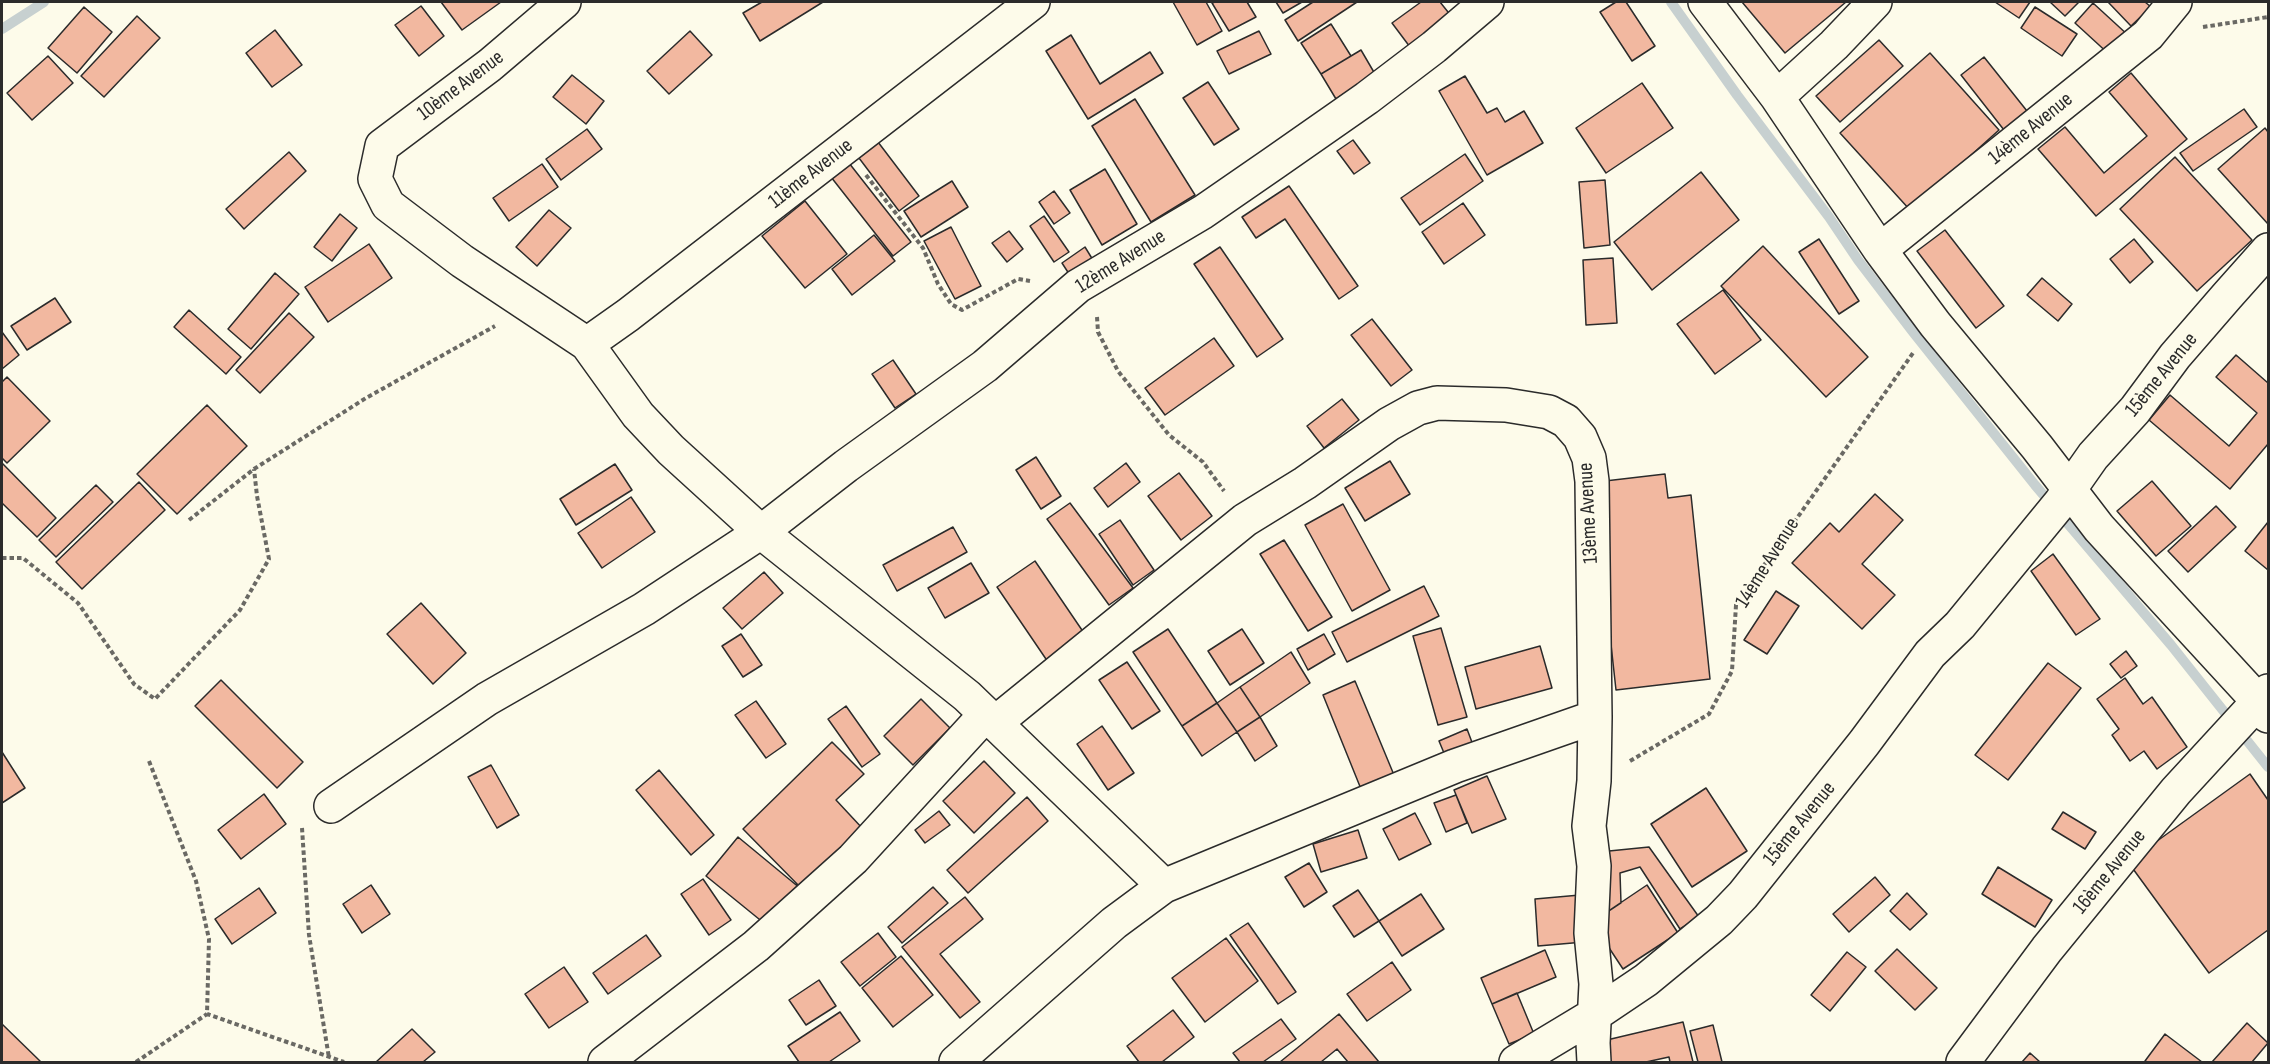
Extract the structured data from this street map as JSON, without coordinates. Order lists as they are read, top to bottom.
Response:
{
  "streets": {
    "street": [
      "10ème Avenue",
      "14ème Avenue",
      "11ème Avenue",
      "12ème Avenue",
      "15ème Avenue",
      "13ème Avenue",
      "16ème Avenue"
    ]
  },
  "crossings": [
    ["14ème Avenue", "13ème Avenue"],
    ["15ème Avenue", "13ème Avenue"]
  ]
}
